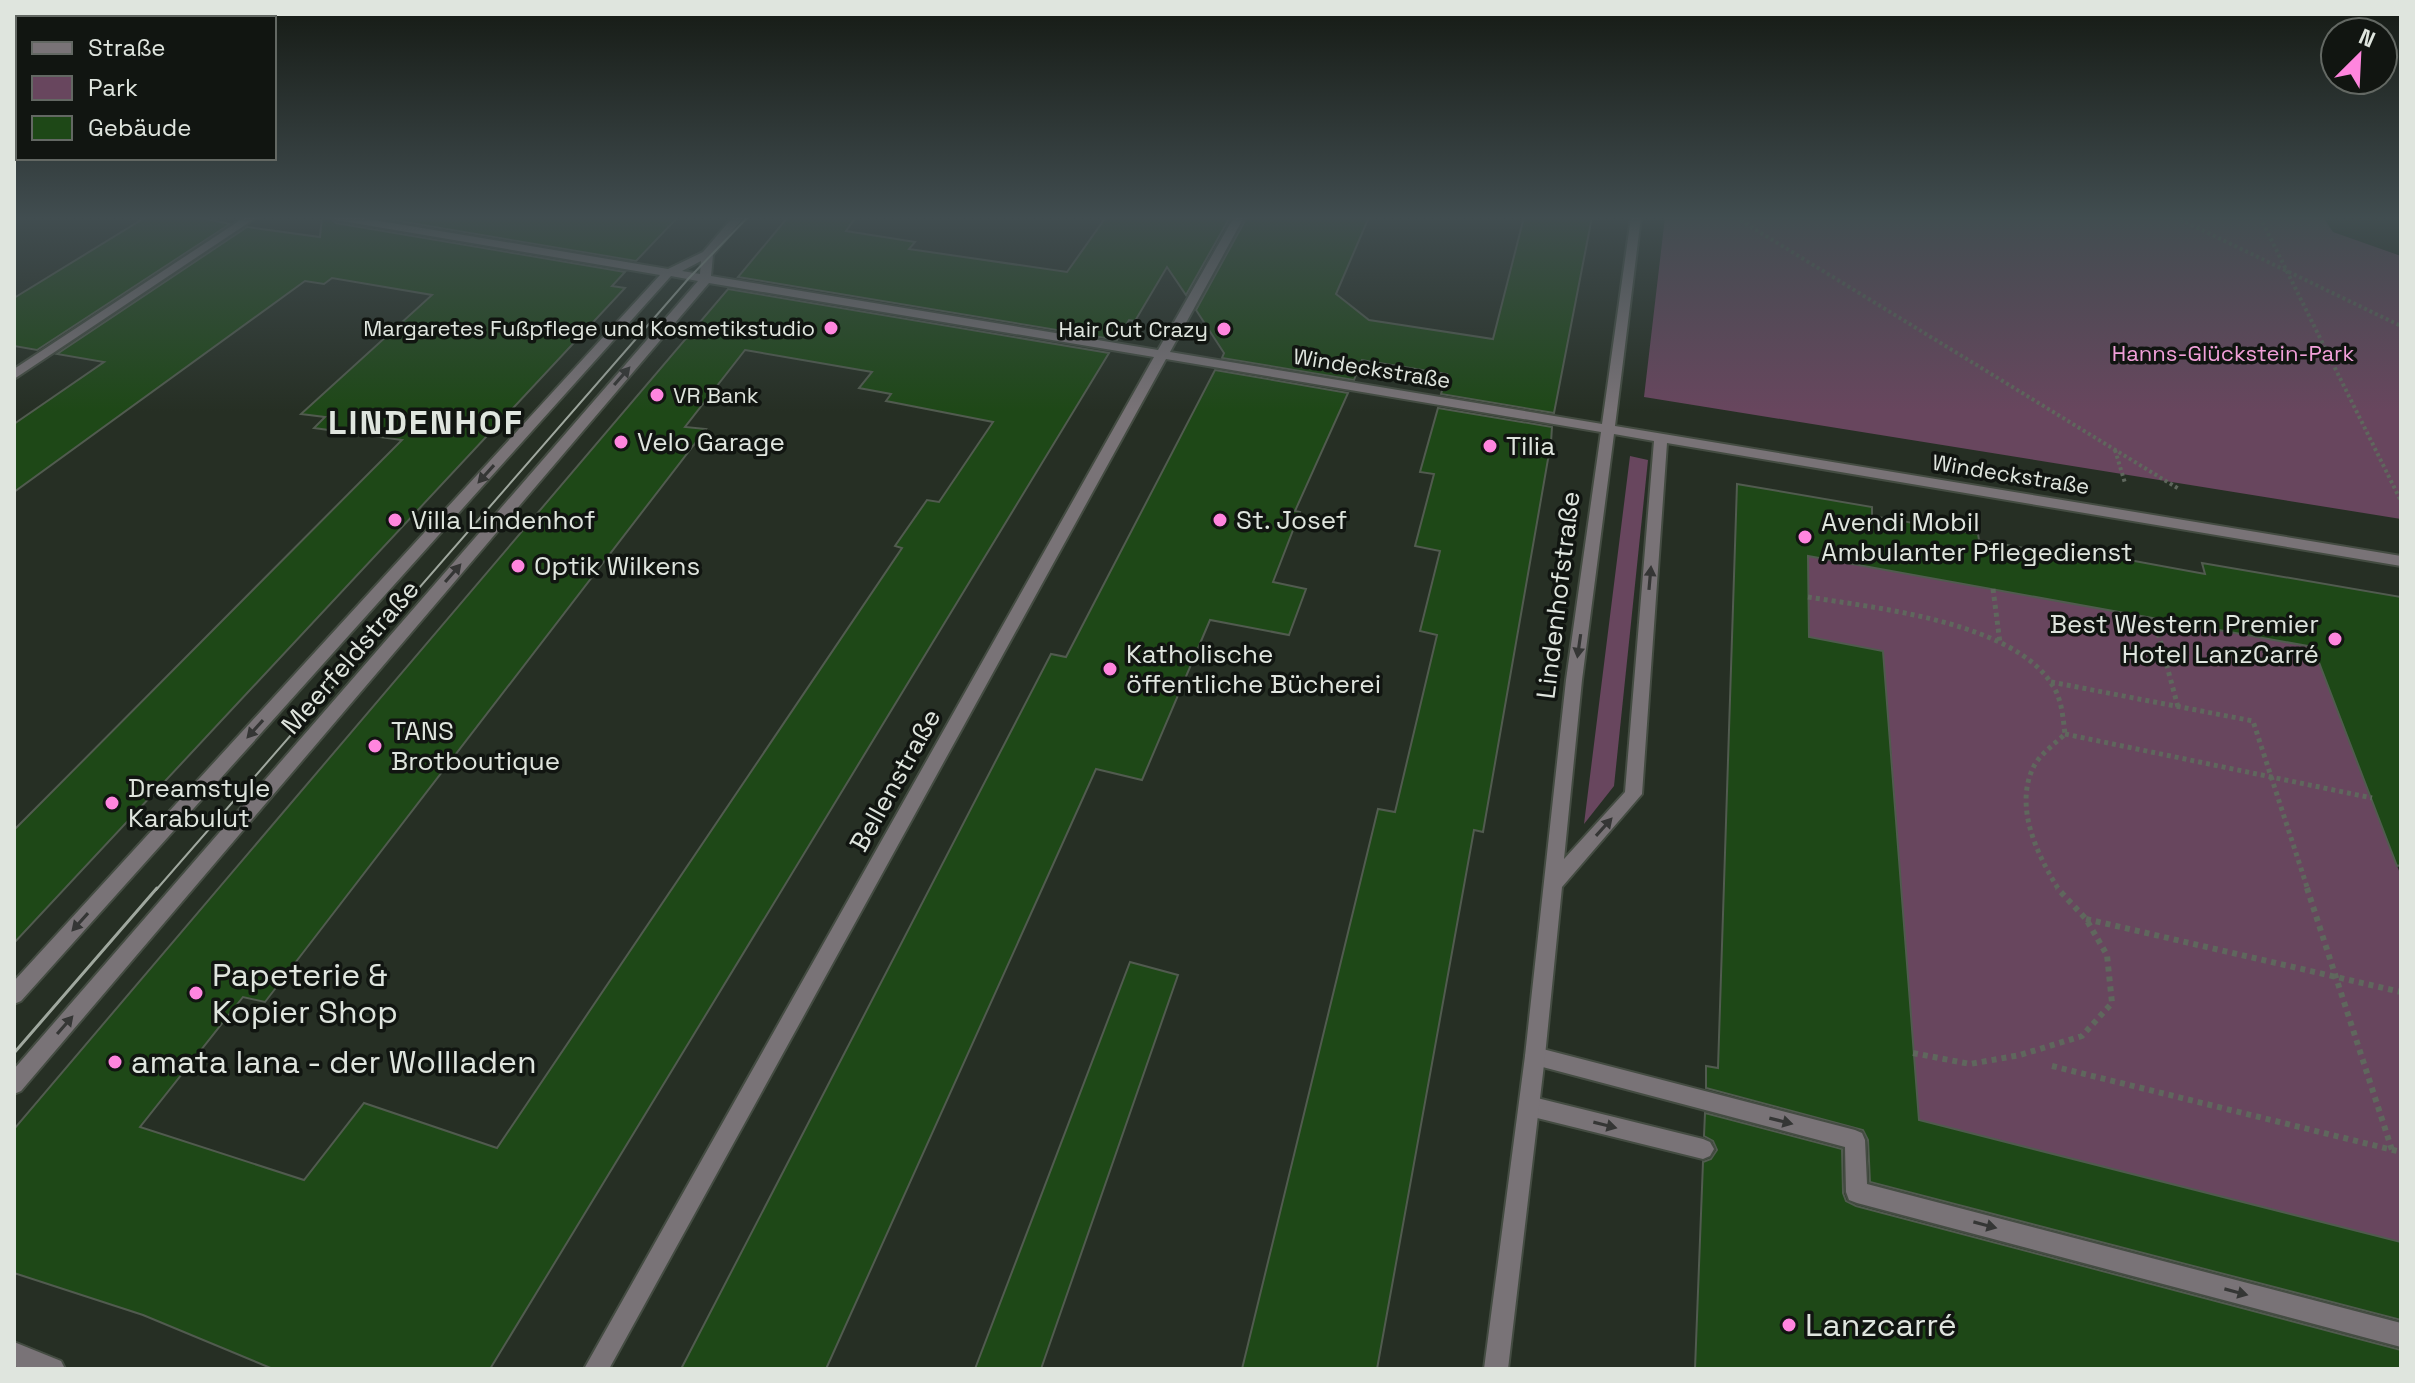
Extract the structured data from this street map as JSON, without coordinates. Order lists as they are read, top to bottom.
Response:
{
  "streets": {
    "street": [
      "Windeckstraße",
      "Lindenhofstraße",
      "Meerfeldstraße",
      "Bellenstraße"
    ]
  },
  "crossings": [
    ["Windeckstraße", "Lindenhofstraße"],
    ["Windeckstraße", "Bellenstraße"]
  ],
  "districts": ["LINDENHOF"],
  "parks": ["Hanns-Glückstein-Park"],
  "places": [
    "Margaretes Fußpflege und Kosmetikstudio",
    "Hair Cut Crazy",
    "VR Bank",
    "Velo Garage",
    "Tilia",
    "Villa Lindenhof",
    "St. Josef",
    "Avendi Mobil Ambulanter Pflegedienst",
    "Optik Wilkens",
    "Best Western Premier Hotel LanzCarré",
    "Katholische öffentliche Bücherei",
    "TANS Brotboutique",
    "Dreamstyle Karabulut",
    "Papeterie & Kopier Shop",
    "amata lana - der Wollladen",
    "Lanzcarré"
  ],
  "legend": ["Straße", "Park", "Gebäude"],
  "north": "top right"
}
